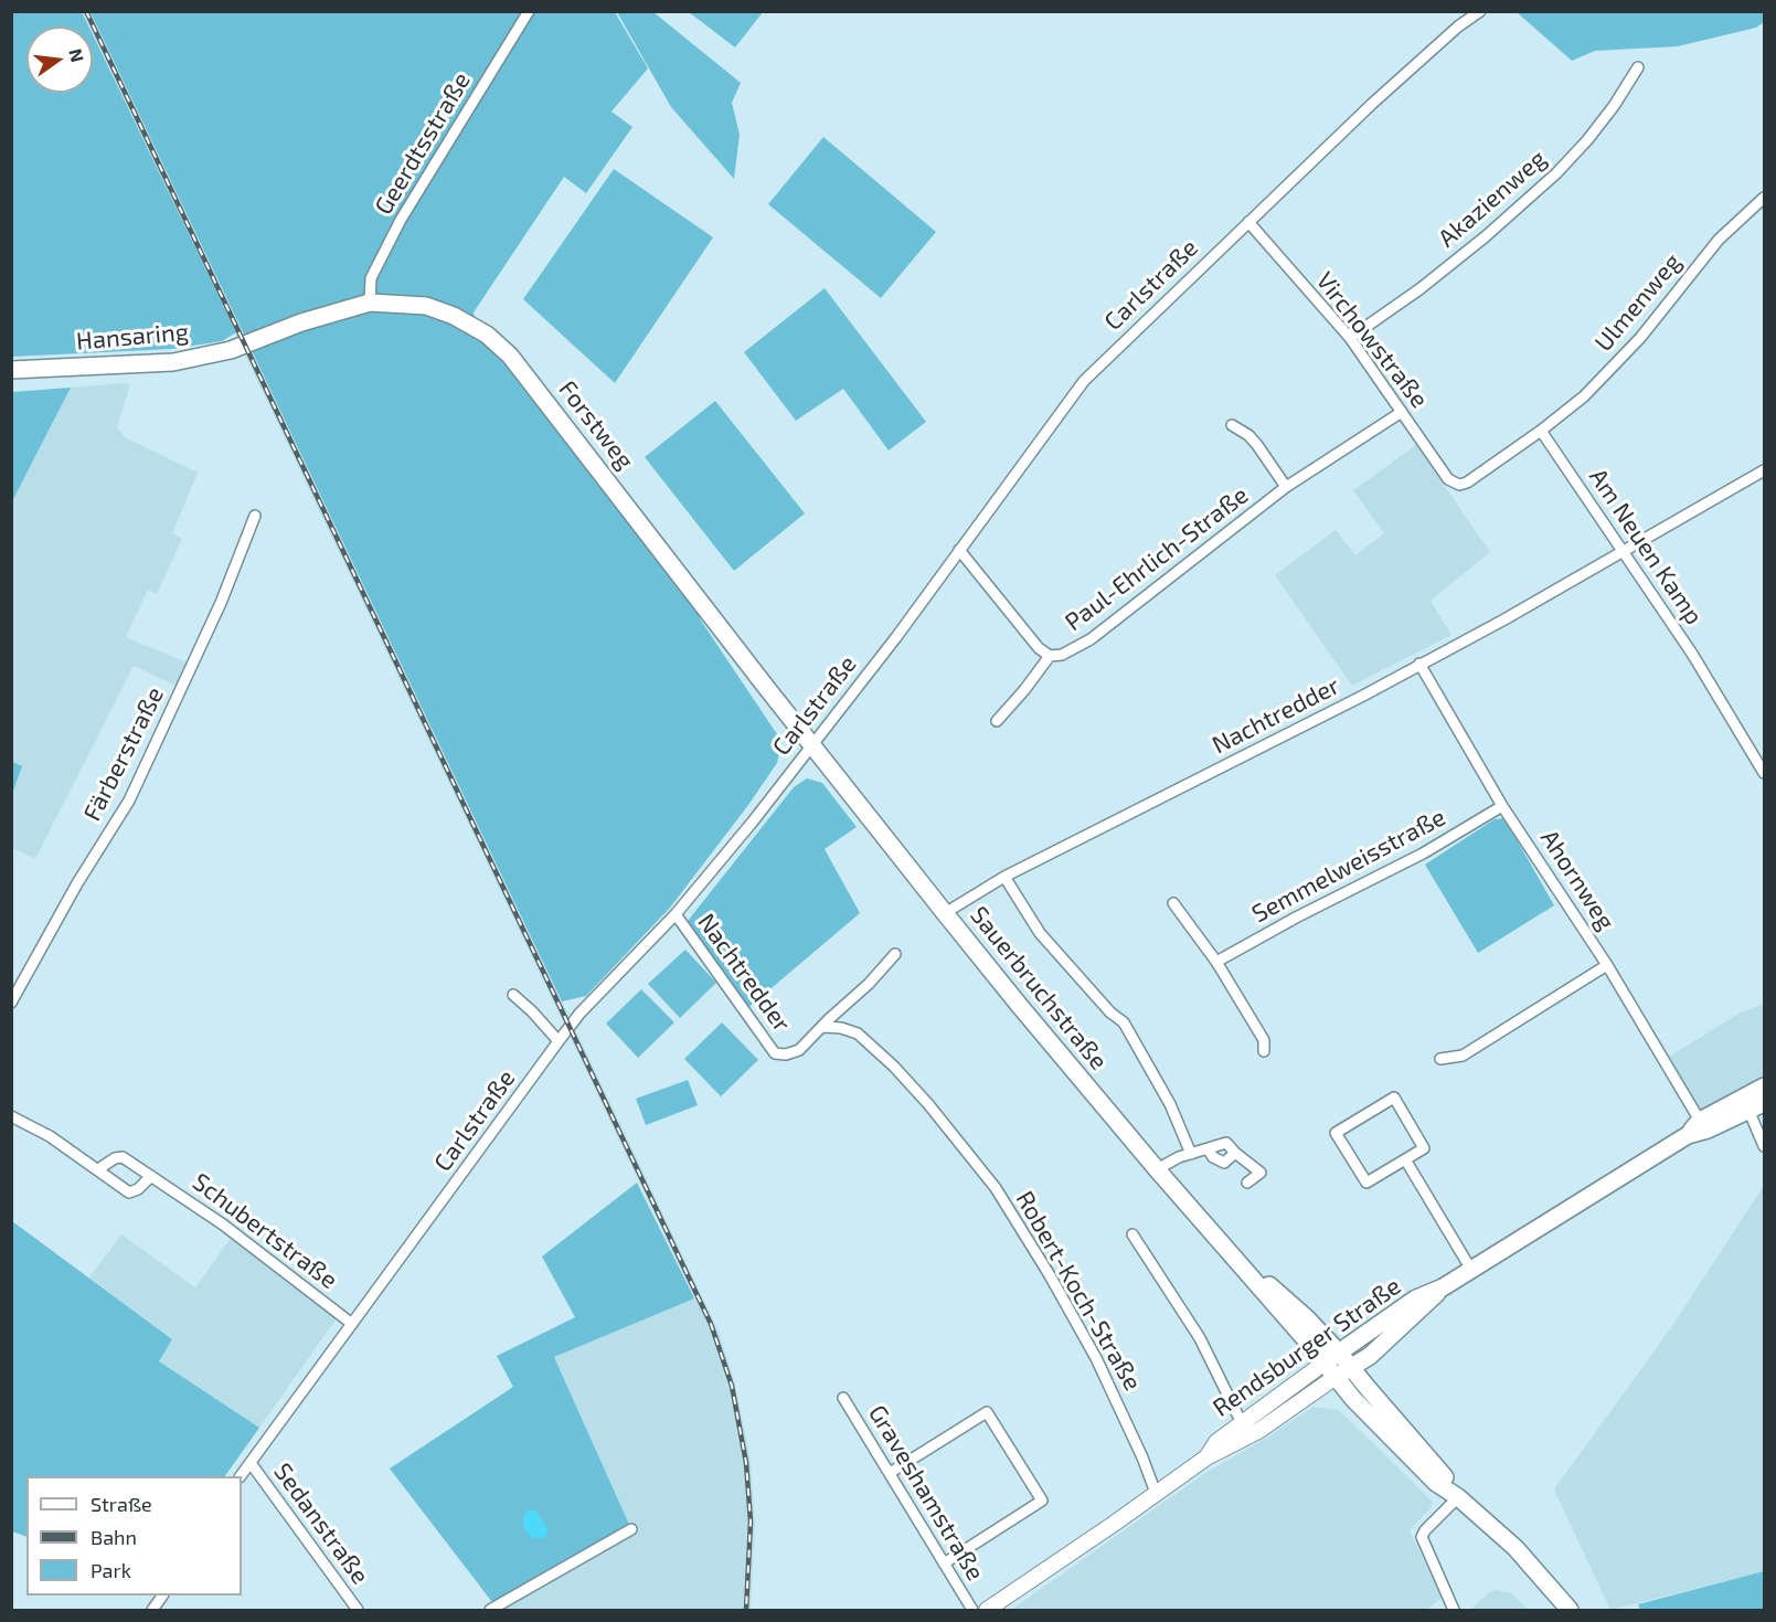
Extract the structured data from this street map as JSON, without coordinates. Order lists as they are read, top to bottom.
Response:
{
  "streets": {
    "main road": [
      "Hansaring",
      "Forstweg",
      "Sauerbruchstraße",
      "Rendsburger Straße"
    ],
    "street": [
      "Geerdtsstraße",
      "Akazienweg",
      "Carlstraße",
      "Ulmenweg",
      "Virchowstraße",
      "Am Neuen Kamp",
      "Paul-Ehrlich-Straße",
      "Nachtredder",
      "Färberstraße",
      "Semmelweisstraße",
      "Ahornweg",
      "Schubertstraße",
      "Robert-Koch-Straße",
      "Graveshamstraße",
      "Sedanstraße"
    ]
  },
  "crossings": [
    ["Geerdtsstraße", "Forstweg"],
    ["Akazienweg", "Virchowstraße"],
    ["Carlstraße", "Virchowstraße"],
    ["Carlstraße", "Forstweg"],
    ["Carlstraße", "Paul-Ehrlich-Straße"],
    ["Carlstraße", "Nachtredder"],
    ["Carlstraße", "Sauerbruchstraße"],
    ["Carlstraße", "Schubertstraße"],
    ["Carlstraße", "Sedanstraße"],
    ["Ulmenweg", "Virchowstraße"],
    ["Ulmenweg", "Am Neuen Kamp"],
    ["Hansaring", "Forstweg"],
    ["Virchowstraße", "Am Neuen Kamp"],
    ["Virchowstraße", "Paul-Ehrlich-Straße"],
    ["Forstweg", "Sauerbruchstraße"],
    ["Am Neuen Kamp", "Nachtredder"],
    ["Nachtredder", "Ahornweg"],
    ["Nachtredder", "Sauerbruchstraße"],
    ["Nachtredder", "Robert-Koch-Straße"],
    ["Semmelweisstraße", "Ahornweg"],
    ["Ahornweg", "Rendsburger Straße"],
    ["Sauerbruchstraße", "Rendsburger Straße"],
    ["Robert-Koch-Straße", "Rendsburger Straße"]
  ],
  "legend": ["Straße", "Bahn", "Park"],
  "north": "right"
}
